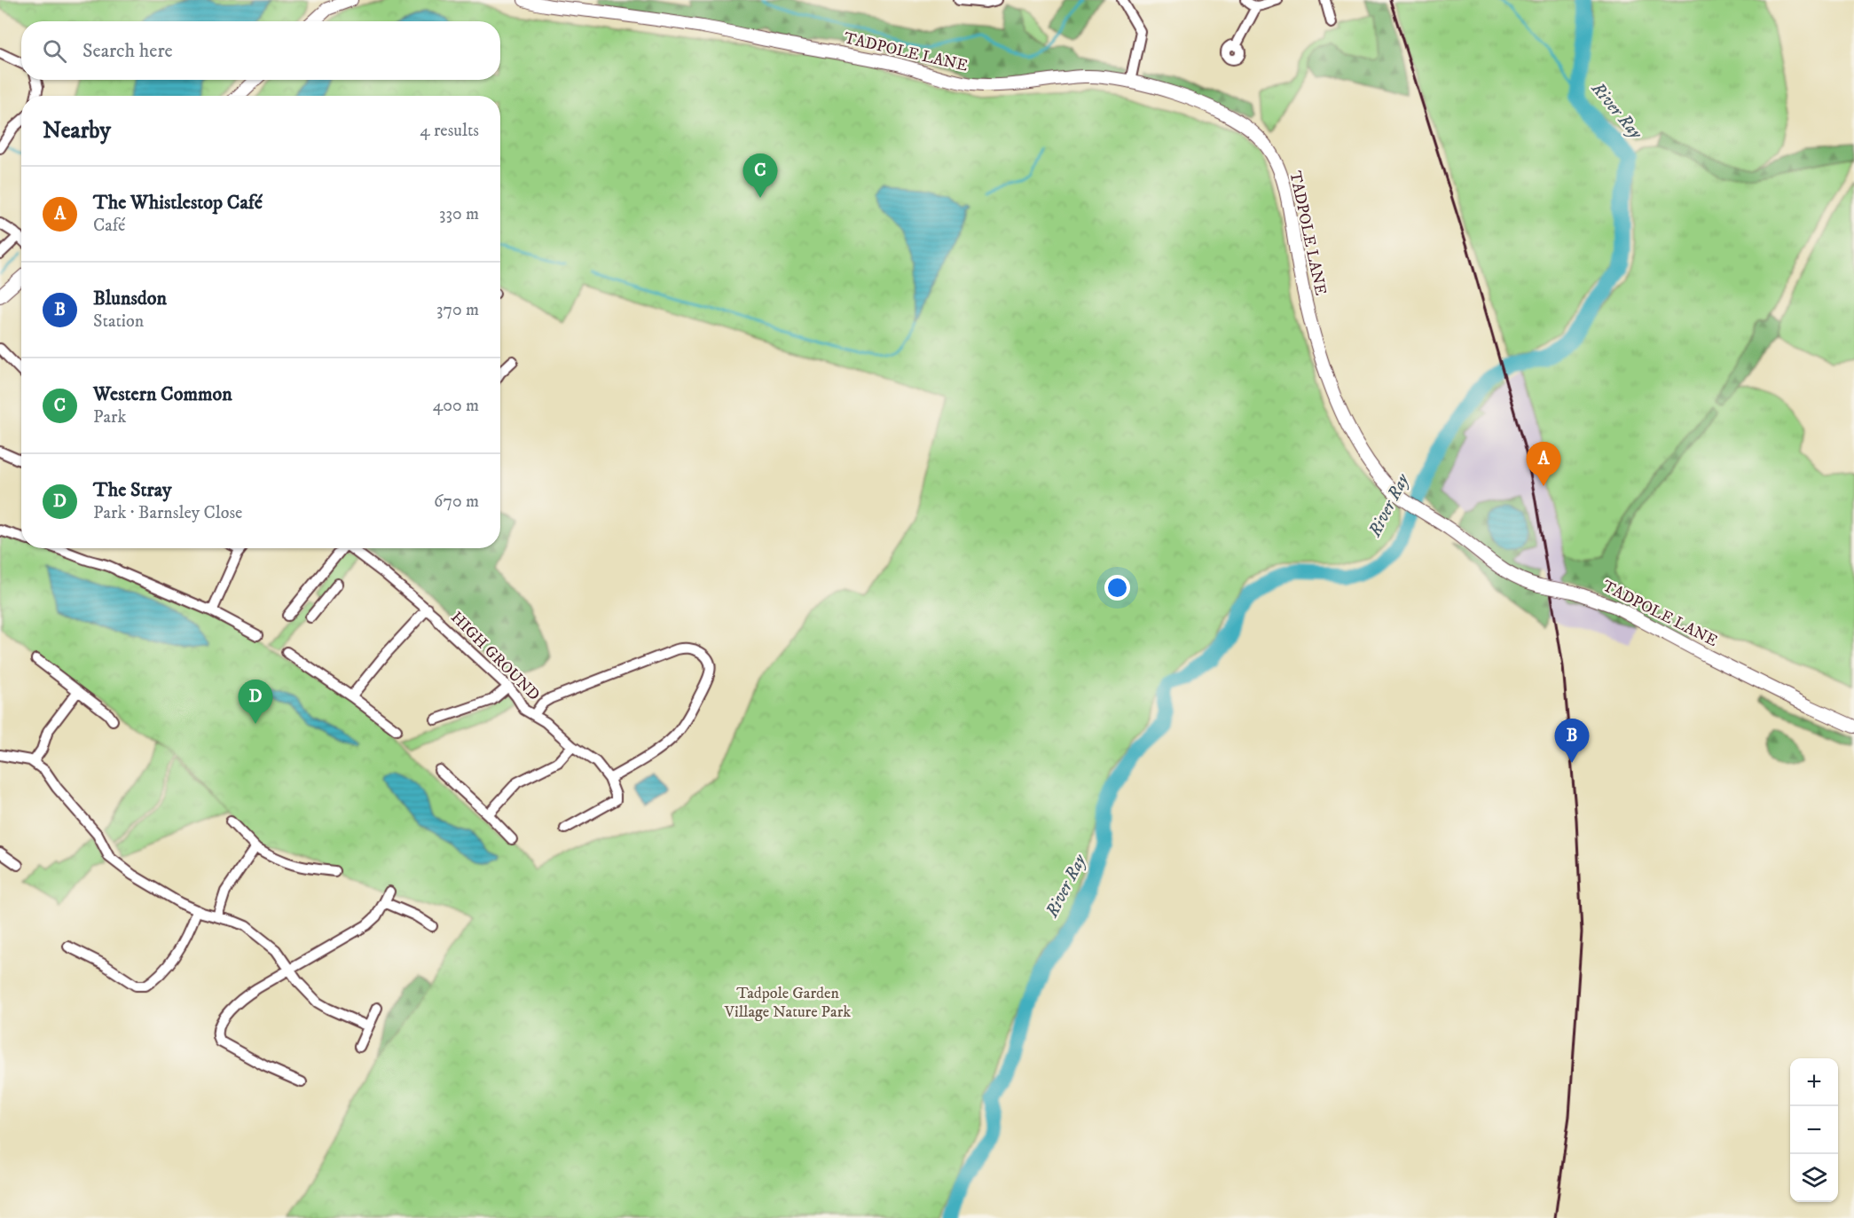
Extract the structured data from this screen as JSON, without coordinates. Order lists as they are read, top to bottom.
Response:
{
  "streets": {
    "street": ["TADPOLE LANE", "HIGH GROUND"]
  },
  "water": ["River Ray"],
  "parks": ["Tadpole Garden Village Nature Park"],
  "page": {
    "search": "Search here",
    "heading": ["Nearby", "4 results"],
    "pins": [
      "C",
      "A",
      "D",
      "B"
    ],
    "list": [
      {
        "mark": "A",
        "name": "The Whistlestop Café",
        "note": "Café",
        "value": "330 m"
      },
      {
        "mark": "B",
        "name": "Blunsdon",
        "note": "Station",
        "value": "370 m"
      },
      {
        "mark": "C",
        "name": "Western Common",
        "note": "Park",
        "value": "400 m"
      },
      {
        "mark": "D",
        "name": "The Stray",
        "note": "Park · Barnsley Close",
        "value": "670 m"
      }
    ],
    "map_buttons": ["+", "−"]
  }
}
